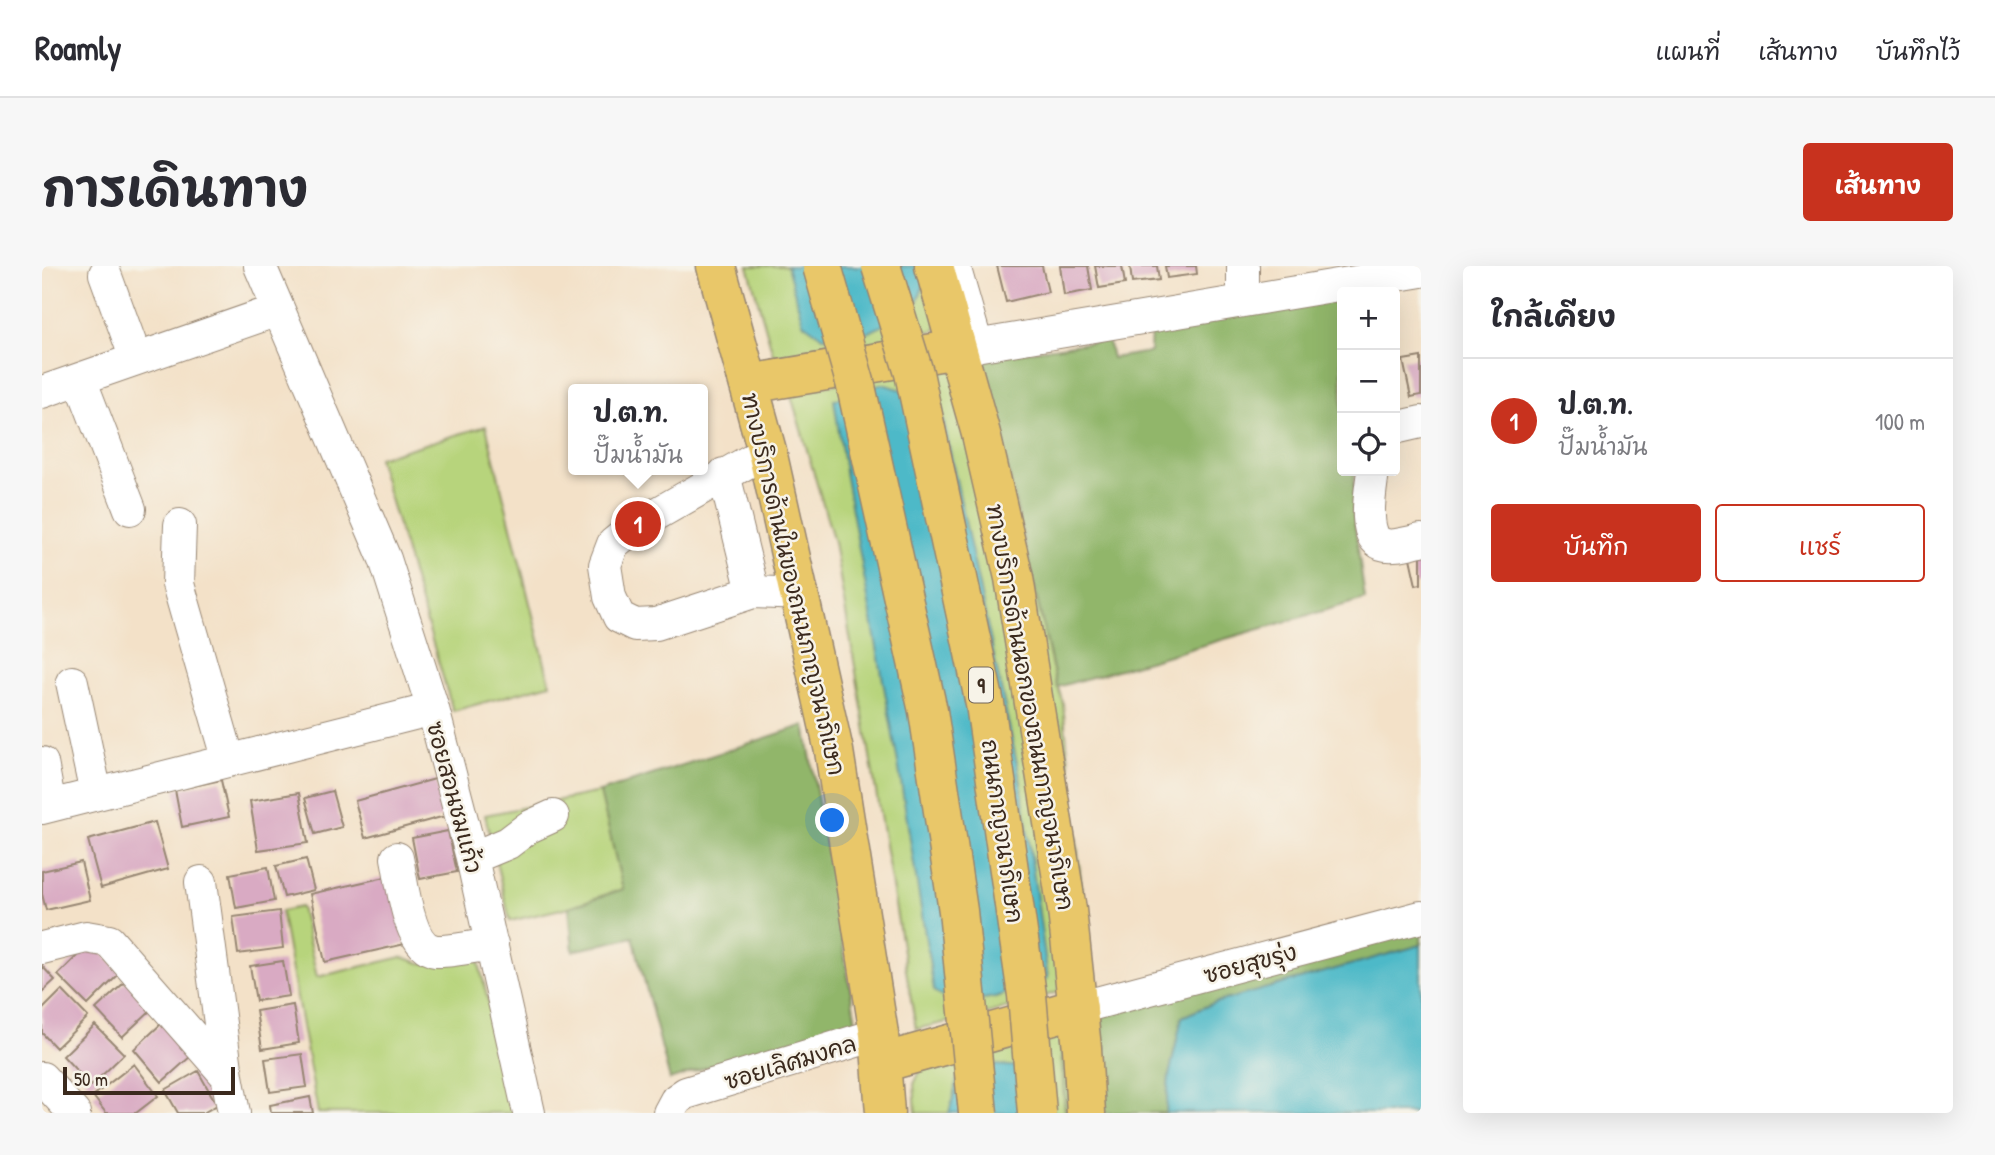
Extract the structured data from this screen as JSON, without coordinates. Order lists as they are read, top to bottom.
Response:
{
  "streets": {
    "main road": [
      "ทางบริการด้านในของถนนกาญจนาภิเษก",
      "9",
      "ทางบริการด้านนอกของถนนกาญจนาภิเษก",
      "ถนนกาญจนาภิเษก"
    ],
    "street": ["ซอยสอนชมแก้ว", "ซอยสุขรุ่ง", "ซอยเลิศมงคล"]
  },
  "crossings": [
    ["ทางบริการด้านในของถนนกาญจนาภิเษก", "ซอยเลิศมงคล"],
    ["ทางบริการด้านนอกของถนนกาญจนาภิเษก", "ซอยสุขรุ่ง"]
  ],
  "scale_bar": "50 m",
  "page": {
    "header": "Roamly",
    "nav": ["แผนที่", "เส้นทาง", "บันทึกไว้"],
    "title": "การเดินทาง",
    "buttons": [
      "เส้นทาง",
      ["บันทึก", "แชร์"]
    ],
    "heading": "ใกล้เคียง",
    "map_buttons": ["+", "−"],
    "list": [
      {
        "mark": "1",
        "name": "ป.ต.ท.",
        "note": "ปั๊มน้ำมัน",
        "value": "100 m"
      }
    ],
    "popup": ["ป.ต.ท.", "ปั๊มน้ำมัน"],
    "pins": "1",
    "scale": "50 m"
  }
}
